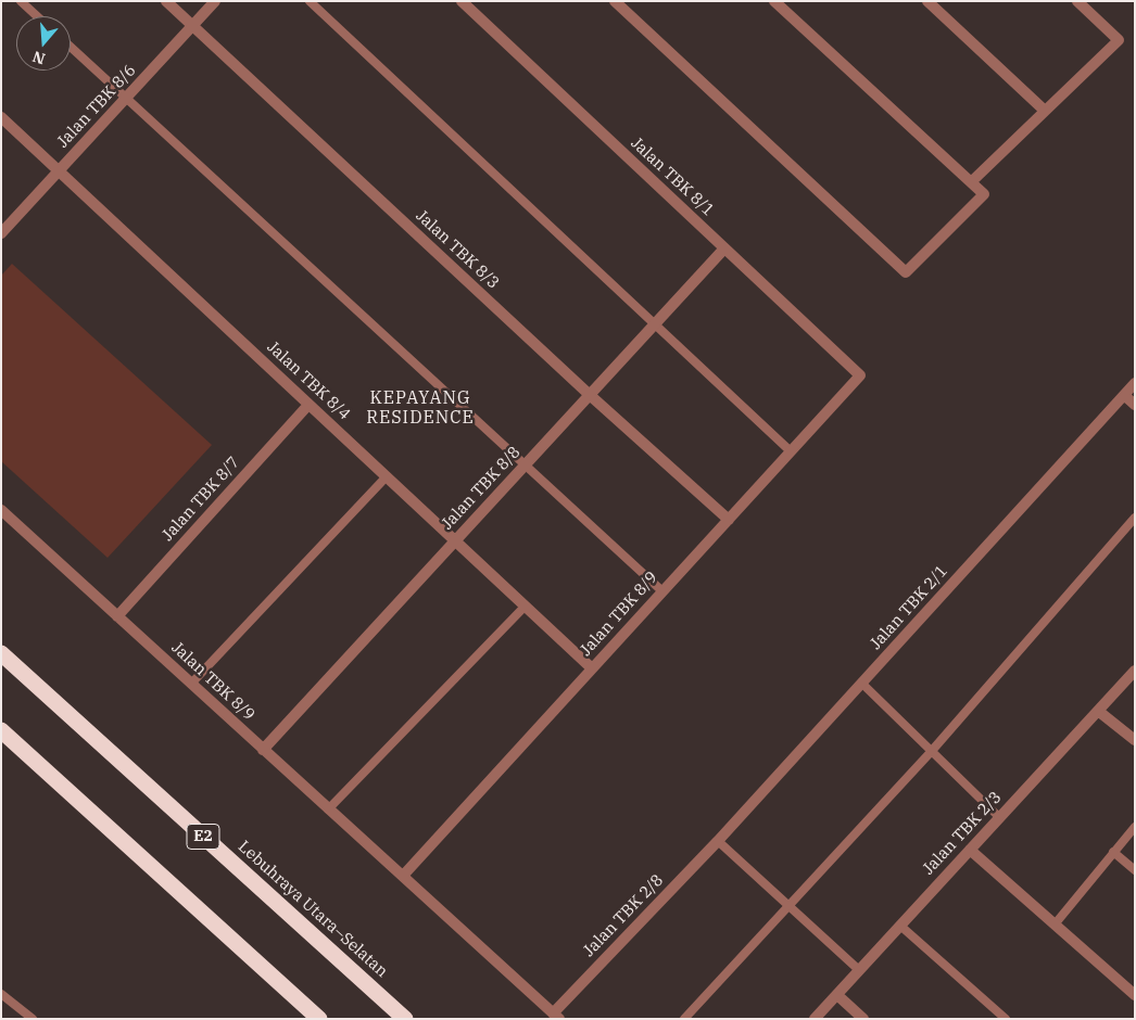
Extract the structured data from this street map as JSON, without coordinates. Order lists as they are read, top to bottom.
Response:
{
  "streets": {
    "highway": ["E2", "Lebuhraya Utara–Selatan"],
    "street": [
      "Jalan TBK 8/6",
      "Jalan TBK 8/1",
      "Jalan TBK 8/3",
      "Jalan TBK 8/4",
      "Jalan TBK 8/8",
      "Jalan TBK 8/7",
      "Jalan TBK 2/1",
      "Jalan TBK 8/9",
      "Jalan TBK 2/3",
      "Jalan TBK 2/8"
    ]
  },
  "crossings": [
    ["Jalan TBK 8/6", "Jalan TBK 8/3"],
    ["Jalan TBK 8/6", "Jalan TBK 8/4"],
    ["Jalan TBK 8/1", "Jalan TBK 8/8"],
    ["Jalan TBK 8/1", "Jalan TBK 8/9"],
    ["Jalan TBK 8/3", "Jalan TBK 8/8"],
    ["Jalan TBK 8/3", "Jalan TBK 8/9"],
    ["Jalan TBK 8/4", "Jalan TBK 8/8"],
    ["Jalan TBK 8/4", "Jalan TBK 8/7"],
    ["Jalan TBK 8/4", "Jalan TBK 8/9"],
    ["Jalan TBK 8/8", "Jalan TBK 8/9"],
    ["Jalan TBK 8/7", "Jalan TBK 8/9"],
    ["Jalan TBK 2/1", "Jalan TBK 2/8"],
    ["Jalan TBK 8/9", "Jalan TBK 2/8"]
  ],
  "districts": ["KEPAYANG RESIDENCE"],
  "north": "bottom"
}
